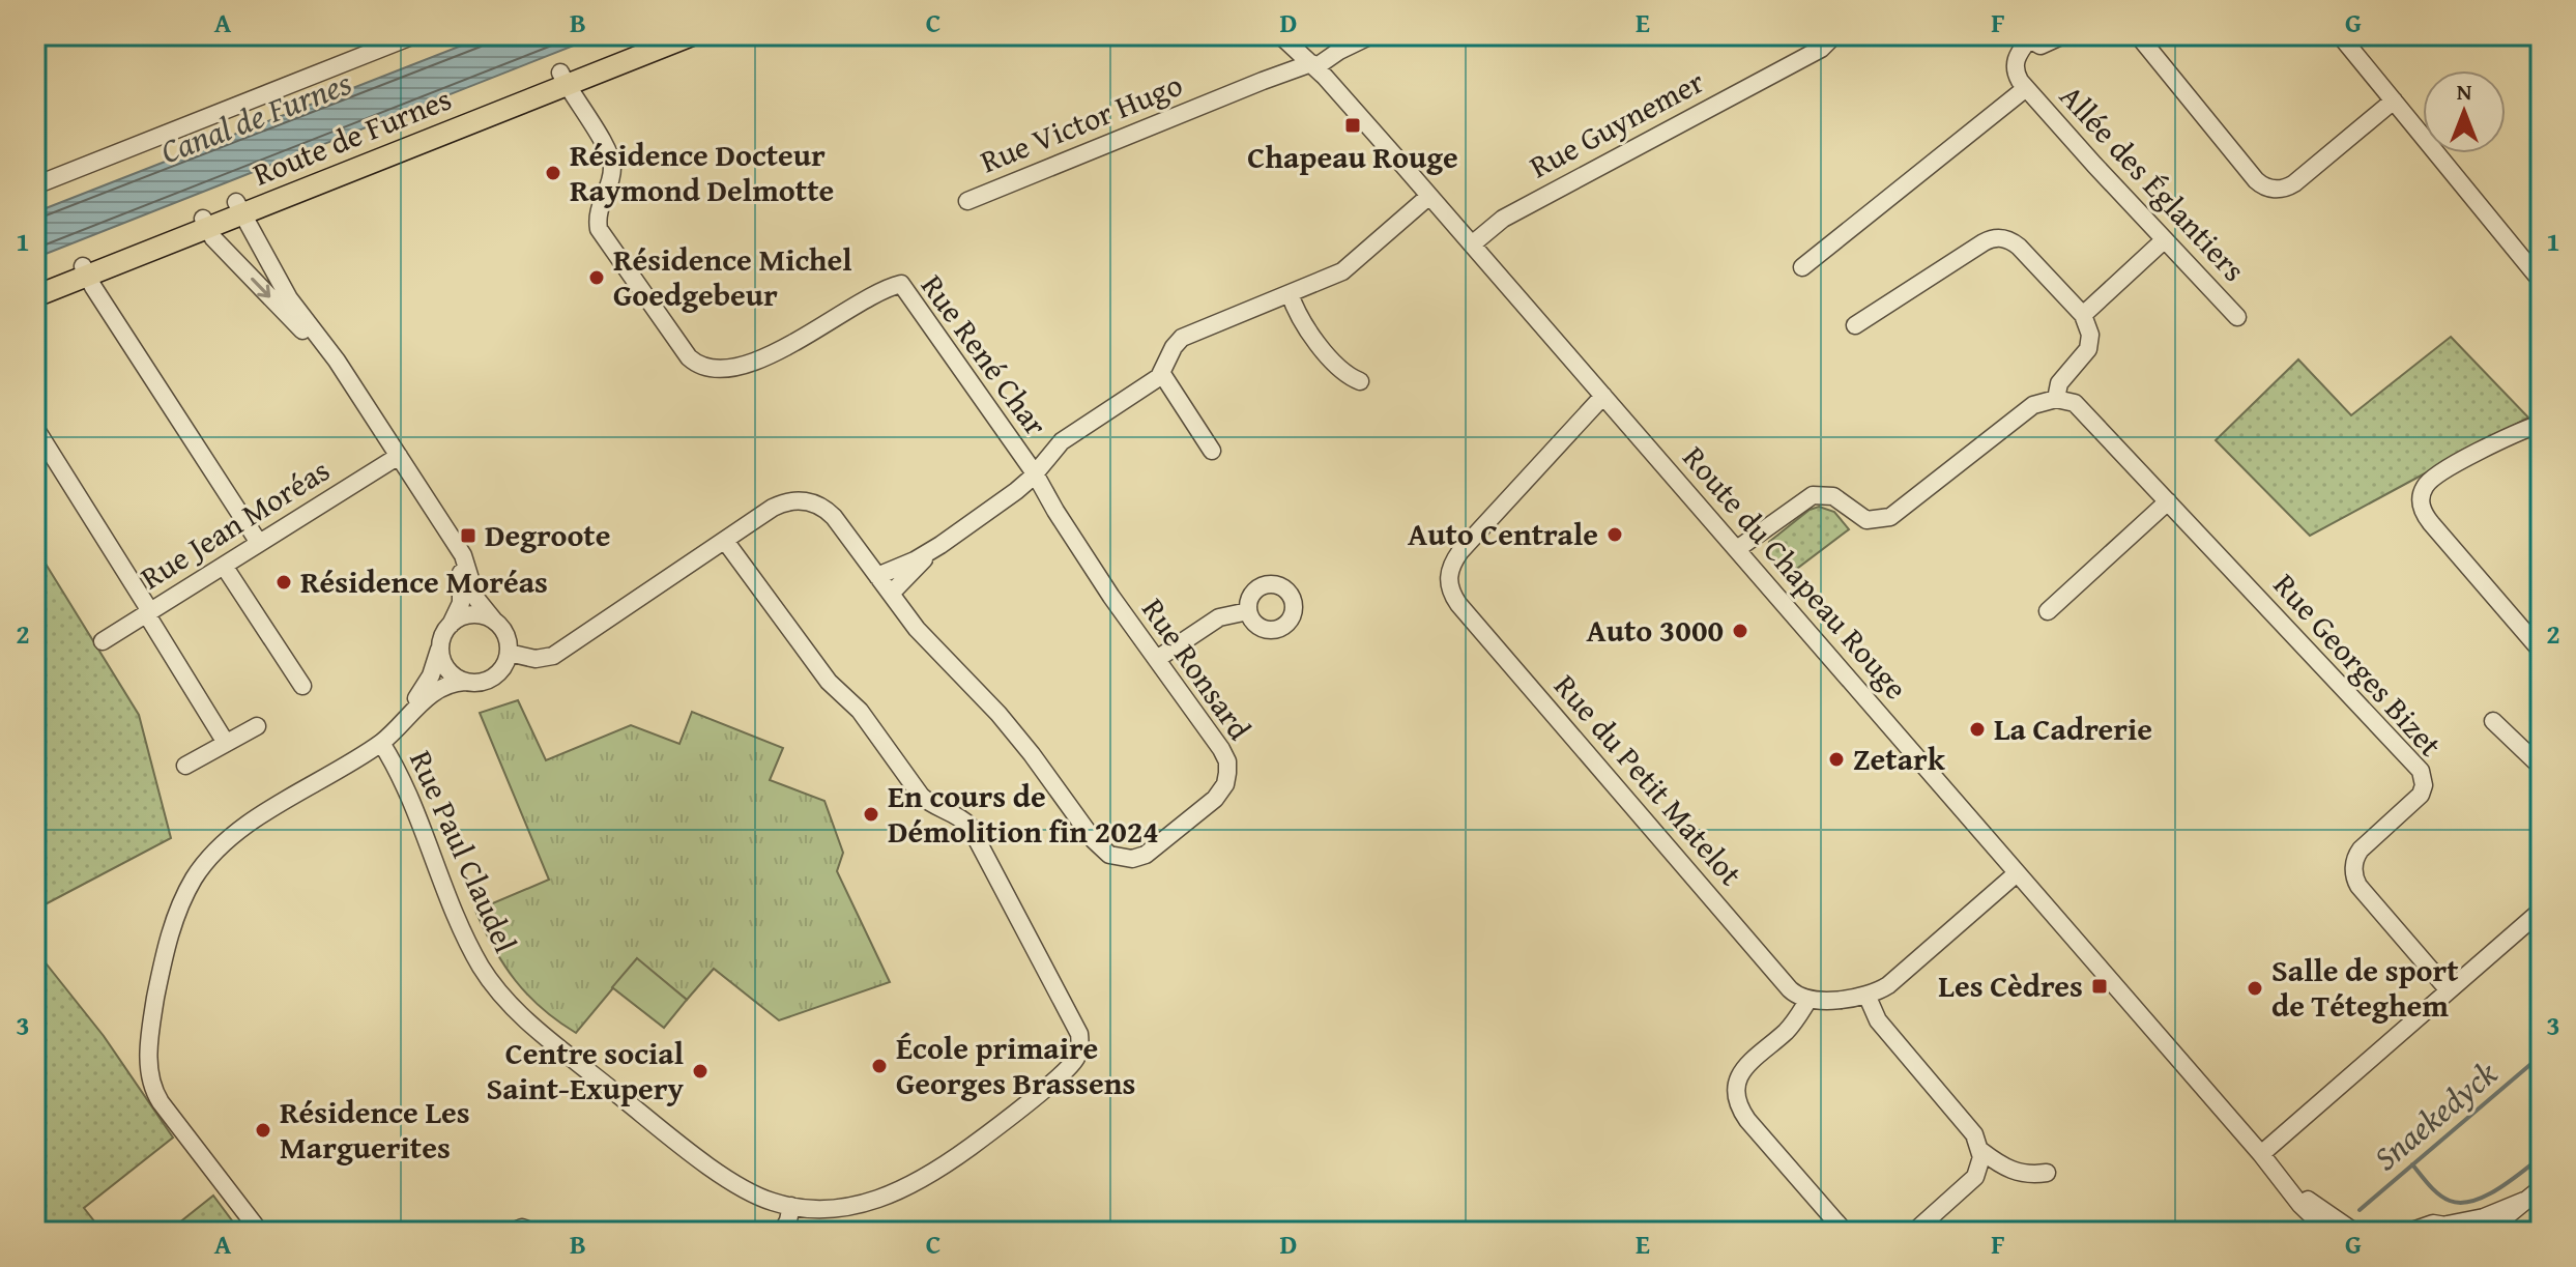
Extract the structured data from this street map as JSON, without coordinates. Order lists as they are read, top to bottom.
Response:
{
  "streets": {
    "main road": ["Route de Furnes"],
    "street": [
      "Rue Victor Hugo",
      "Rue Guynemer",
      "Allée des Églantiers",
      "Rue René Char",
      "Rue Jean Moréas",
      "Route du Chapeau Rouge",
      "Rue Georges Bizet",
      "Rue Ronsard",
      "Rue du Petit Matelot",
      "Rue Paul Claudel"
    ]
  },
  "crossings": [
    ["Rue Victor Hugo", "Route du Chapeau Rouge"],
    ["Rue Guynemer", "Route du Chapeau Rouge"],
    ["Route de Furnes", "Rue René Char"],
    ["Rue René Char", "Rue Ronsard"],
    ["Route du Chapeau Rouge", "Rue du Petit Matelot"],
    ["Rue Ronsard", "Rue Paul Claudel"]
  ],
  "water": ["Canal de Furnes", "Snaekedyck"],
  "places": {
    "transit": ["Chapeau Rouge", "Degroote", "Les Cèdres"],
    "other": [
      "Résidence Docteur Raymond Delmotte",
      "Résidence Michel Goedgebeur",
      "Auto Centrale",
      "Résidence Moréas",
      "Auto 3000",
      "La Cadrerie",
      "Zetark",
      "En cours de Démolition fin 2024",
      "Salle de sport de Téteghem",
      "École primaire Georges Brassens",
      "Centre social Saint-Exupery",
      "Résidence Les Marguerites"
    ]
  },
  "north": "top",
  "grid": {
    "columns": [
      "A",
      "B",
      "C",
      "D",
      "E",
      "F",
      "G"
    ],
    "rows": ["1", "2", "3"]
  }
}
